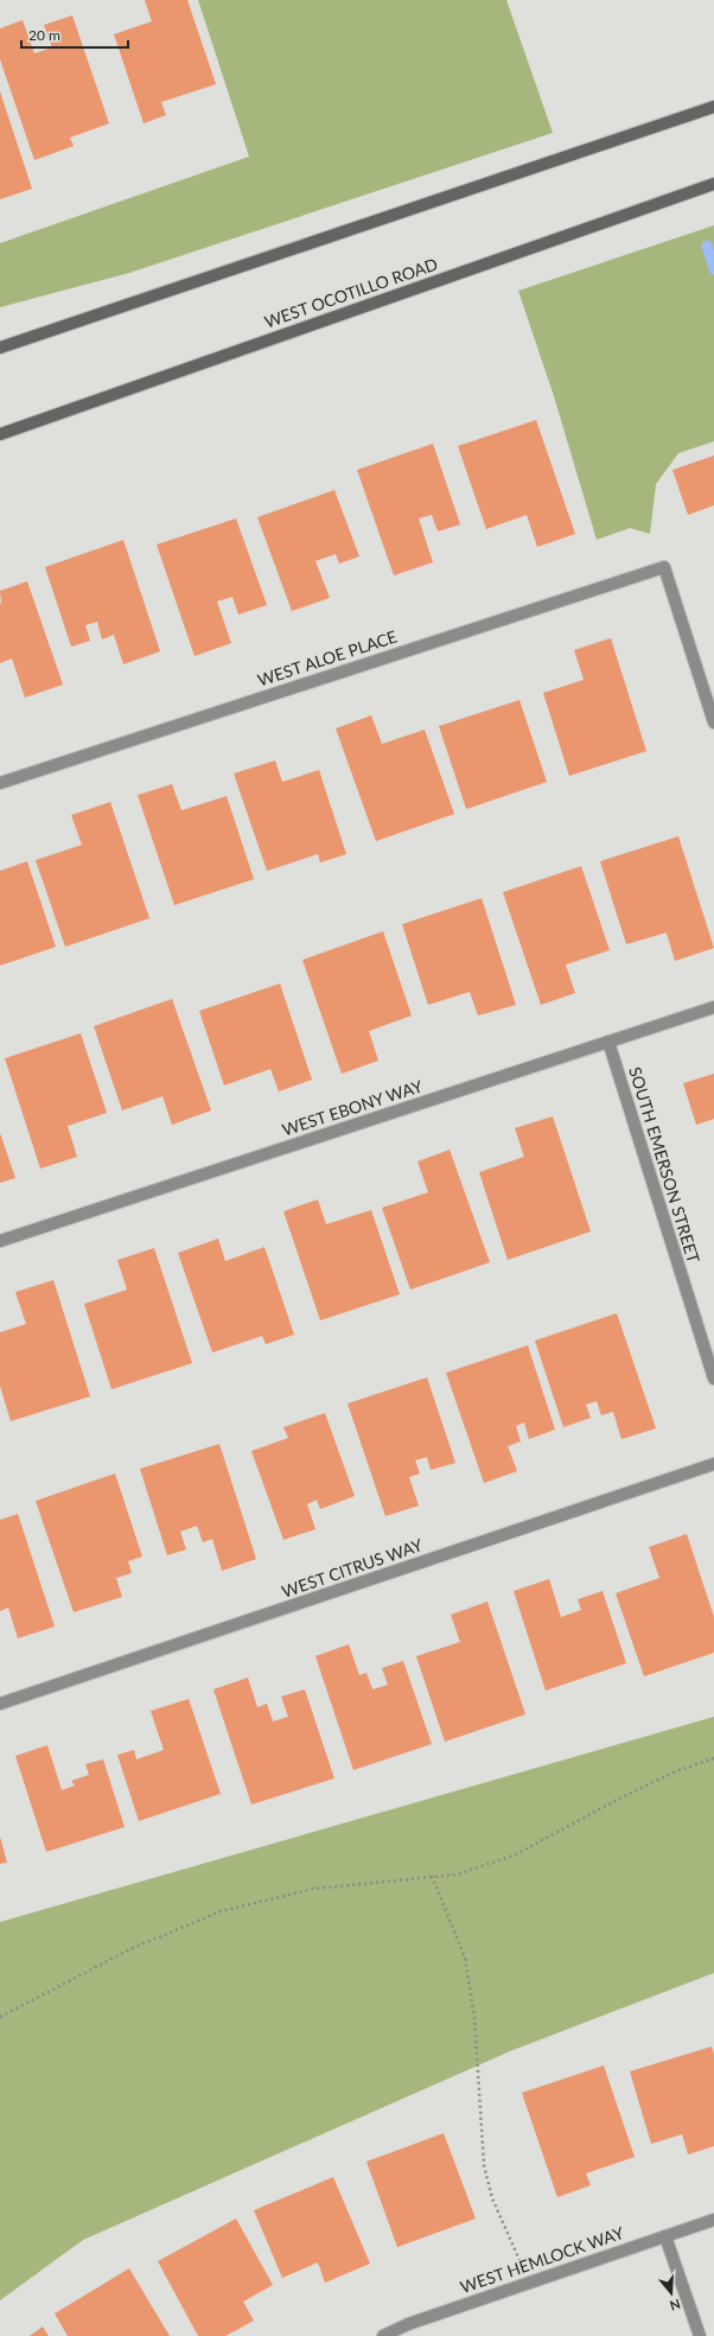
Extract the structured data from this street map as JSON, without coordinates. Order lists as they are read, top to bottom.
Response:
{
  "streets": {
    "main road": ["WEST OCOTILLO ROAD"],
    "street": [
      "WEST ALOE PLACE",
      "WEST EBONY WAY",
      "SOUTH EMERSON STREET",
      "WEST CITRUS WAY",
      "WEST HEMLOCK WAY"
    ]
  },
  "crossings": [
    ["WEST EBONY WAY", "SOUTH EMERSON STREET"]
  ],
  "scale_bar": "20 m",
  "north": "bottom"
}
